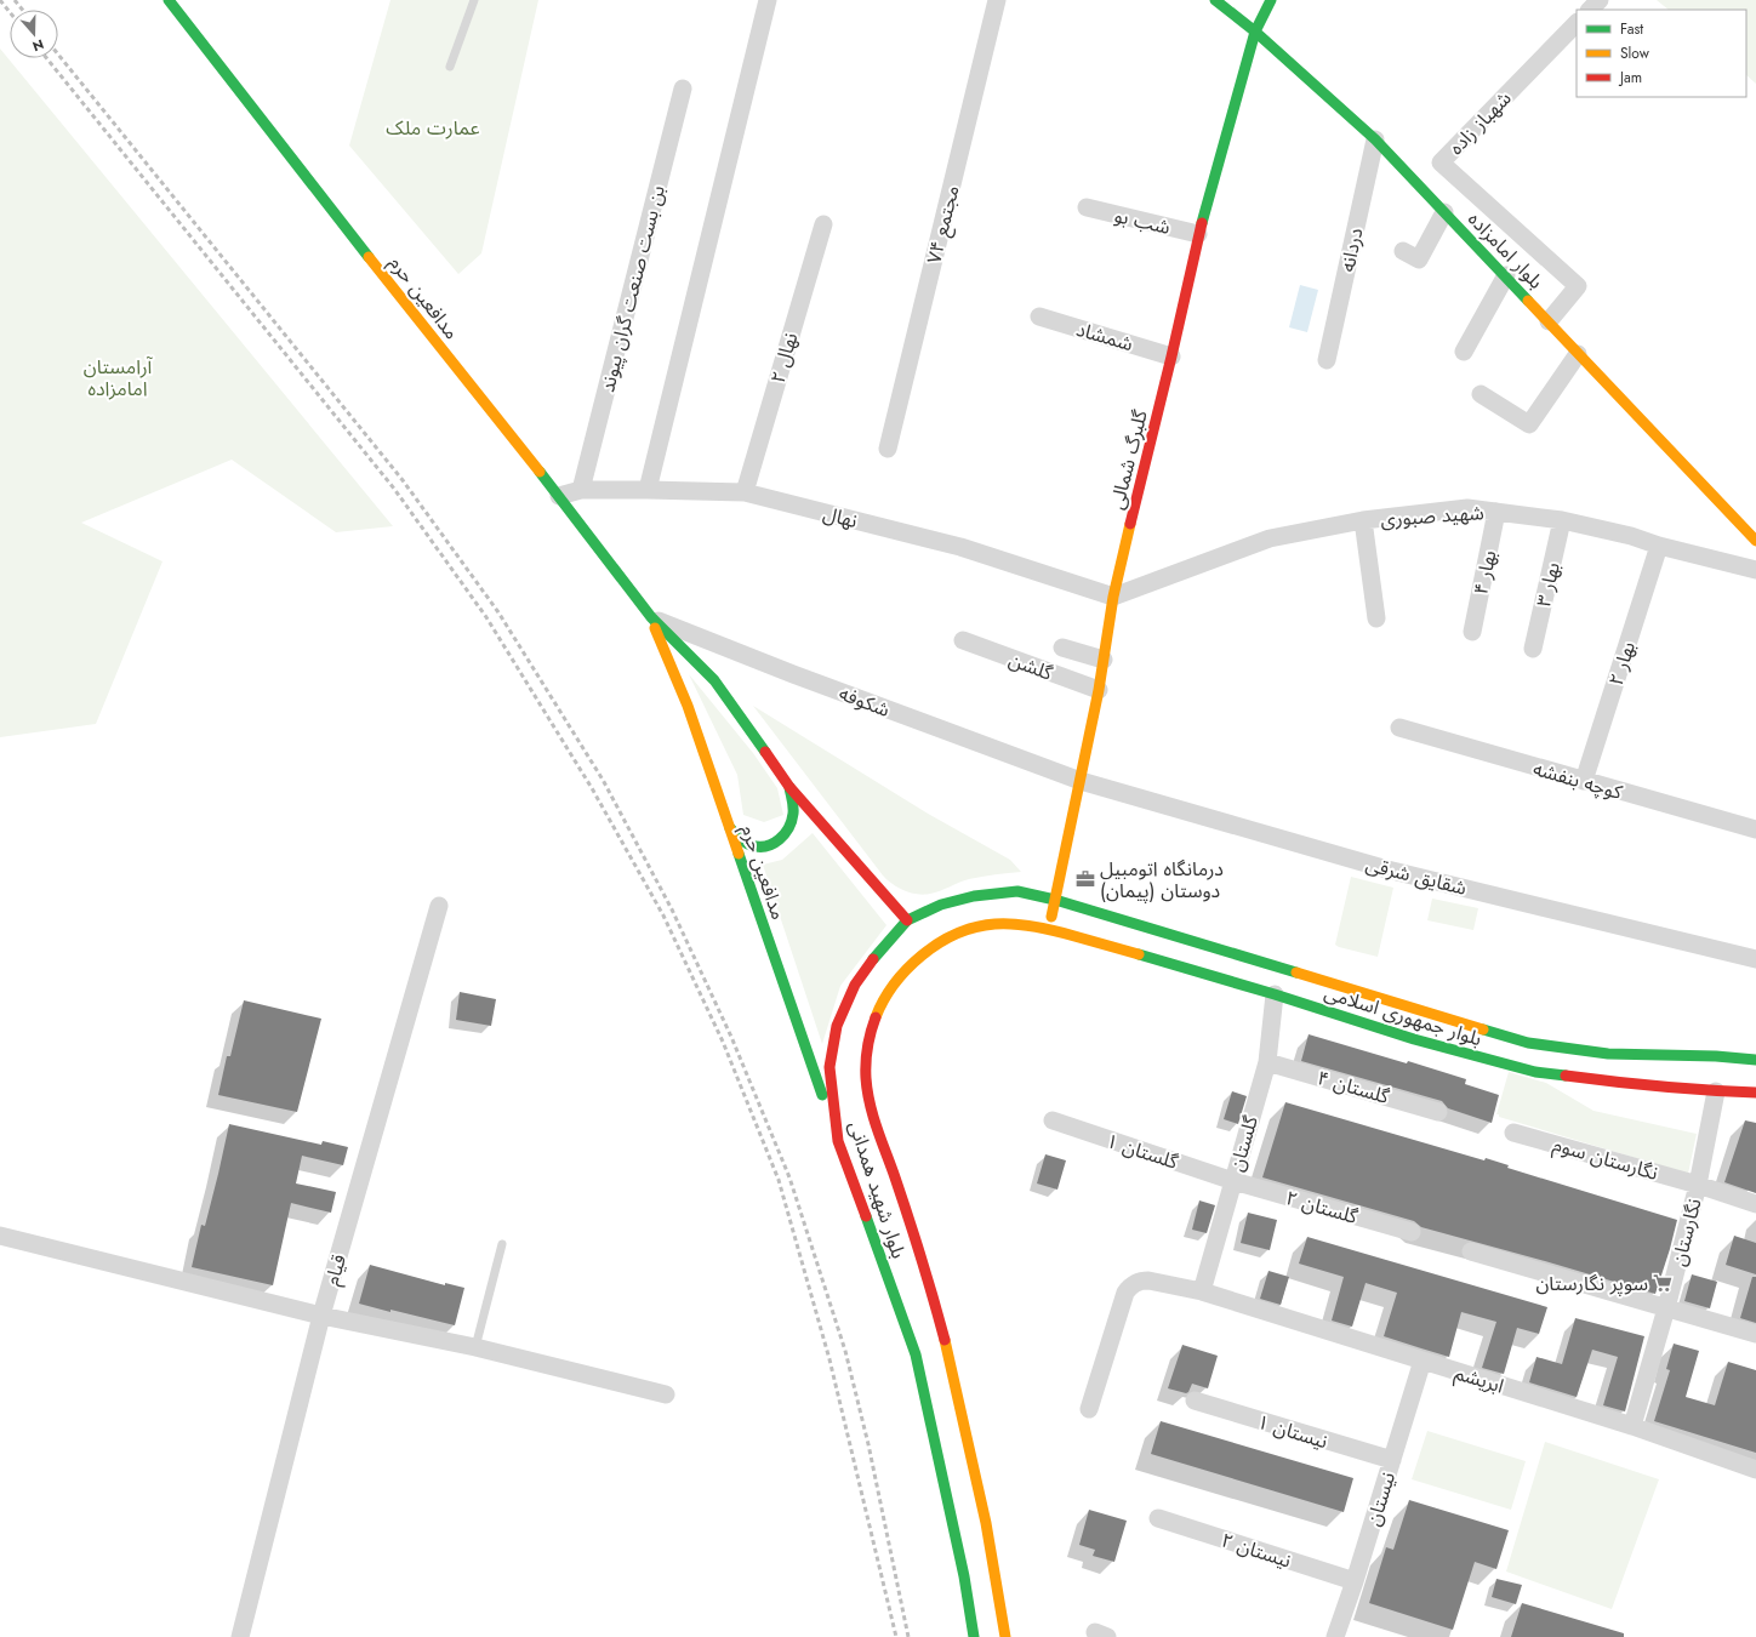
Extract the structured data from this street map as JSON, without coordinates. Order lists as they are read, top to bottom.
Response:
{
  "streets": {
    "main road": [
      "بلوار امامزاده",
      "مدافعین حرم",
      "گلبرگ شمالی",
      "بلوار جمهوری اسلامی",
      "بلوار شهید همدانی"
    ],
    "street": [
      "شهباز زاده",
      "شب بو",
      "مجتمع ۷۴",
      "دردانه",
      "بن بست صنعت گران پیوند",
      "شمشاد",
      "نهال ۲",
      "شهید صبوری",
      "نهال",
      "بهار ۴",
      "بهار ۳",
      "بهار ۲",
      "گلشن",
      "شکوفه",
      "کوچه بنفشه",
      "شقایق شرقی",
      "گلستان ۴",
      "گلستان",
      "گلستان ۱",
      "نگارستان سوم",
      "گلستان ۲",
      "نگارستان",
      "قیام",
      "ابریشم",
      "نیستان ۱",
      "نیستان",
      "نیستان ۲"
    ]
  },
  "crossings": [
    ["شهباز زاده", "بلوار امامزاده"],
    ["شب بو", "گلبرگ شمالی"],
    ["دردانه", "بلوار امامزاده"],
    ["بلوار امامزاده", "گلبرگ شمالی"],
    ["بن بست صنعت گران پیوند", "نهال"],
    ["مدافعین حرم", "نهال"],
    ["مدافعین حرم", "شکوفه"],
    ["مدافعین حرم", "بلوار شهید همدانی"],
    ["شمشاد", "گلبرگ شمالی"],
    ["نهال ۲", "نهال"],
    ["گلبرگ شمالی", "شهید صبوری"],
    ["گلبرگ شمالی", "نهال"],
    ["گلبرگ شمالی", "گلشن"],
    ["گلبرگ شمالی", "شکوفه"],
    ["گلبرگ شمالی", "شقایق شرقی"],
    ["گلبرگ شمالی", "بلوار جمهوری اسلامی"],
    ["گلبرگ شمالی", "بلوار شهید همدانی"],
    ["شهید صبوری", "نهال"],
    ["شهید صبوری", "بهار ۴"],
    ["شهید صبوری", "بهار ۳"],
    ["شهید صبوری", "بهار ۲"],
    ["بهار ۲", "کوچه بنفشه"],
    ["شکوفه", "شقایق شرقی"],
    ["بلوار جمهوری اسلامی", "گلستان"],
    ["بلوار جمهوری اسلامی", "بلوار شهید همدانی"],
    ["بلوار جمهوری اسلامی", "نگارستان"],
    ["گلستان ۴", "گلستان"],
    ["گلستان", "گلستان ۱"],
    ["گلستان", "گلستان ۲"],
    ["گلستان", "ابریشم"],
    ["گلستان ۱", "گلستان ۲"],
    ["نگارستان سوم", "نگارستان"],
    ["نگارستان", "ابریشم"],
    ["ابریشم", "نیستان"],
    ["نیستان ۱", "نیستان"],
    ["نیستان", "نیستان ۲"]
  ],
  "parks": ["عمارت ملک", "آرامستان امامزاده"],
  "places": {
    "office": ["درمانگاه اتومبیل دوستان (پیمان)"],
    "supermarket": ["سوپر نگارستان"]
  },
  "legend": ["Fast", "Slow", "Jam"],
  "north": "bottom"
}
